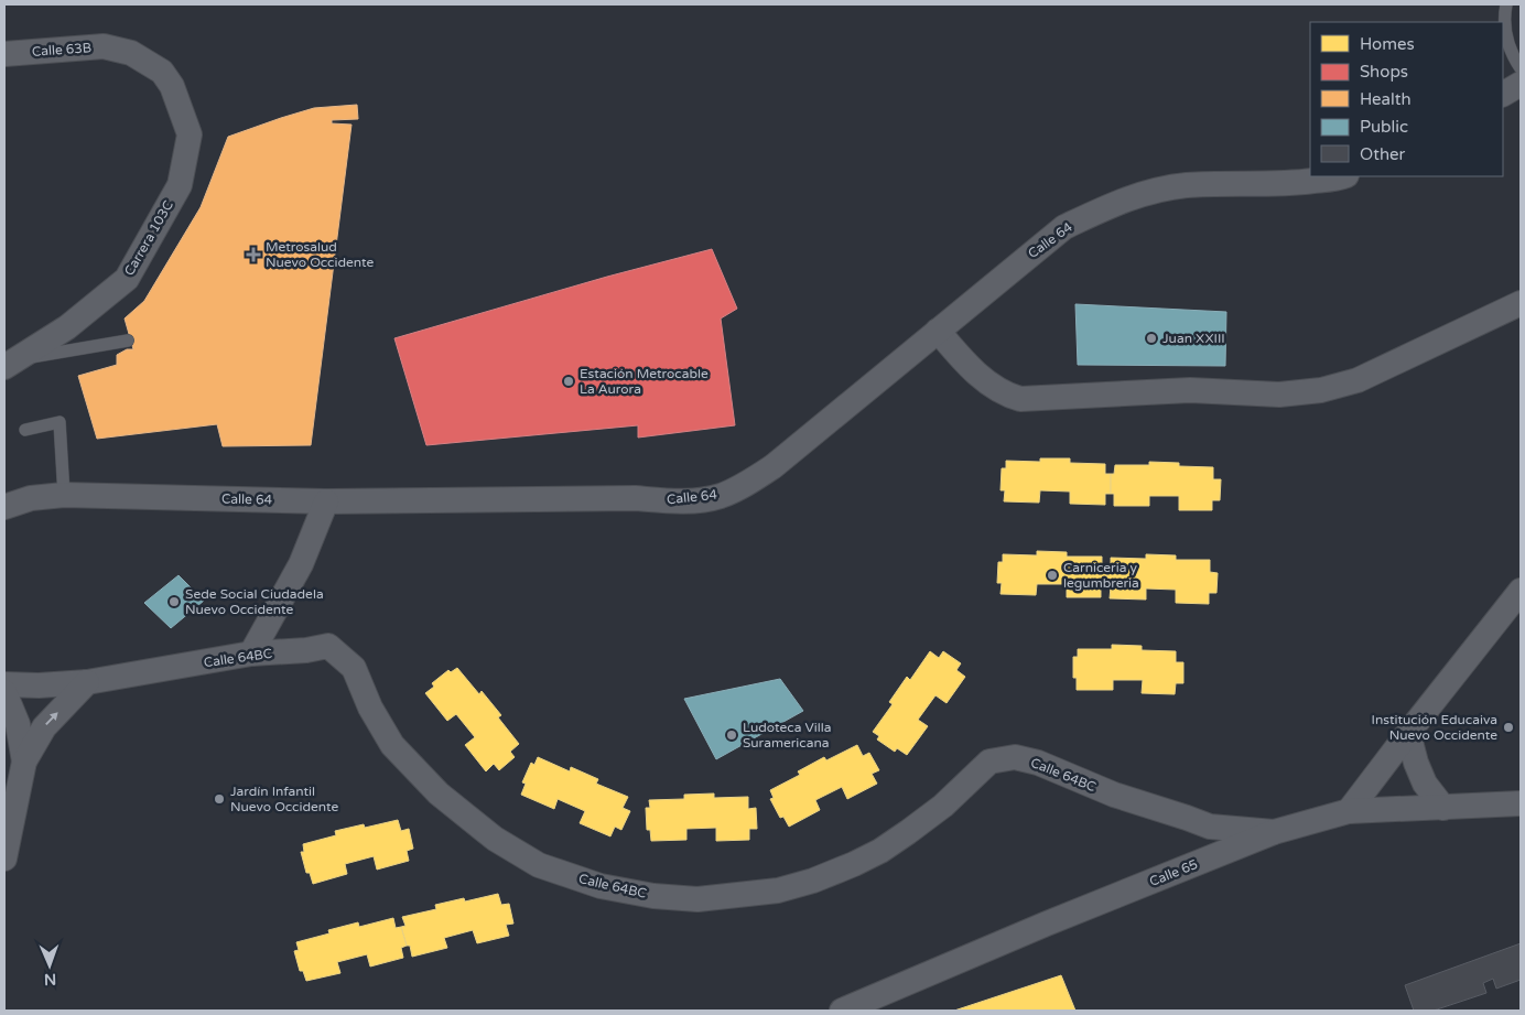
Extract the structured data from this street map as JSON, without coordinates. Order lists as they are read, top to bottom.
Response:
{
  "streets": {
    "street": [
      "Calle 63B",
      "Carrera 103C",
      "Calle 64",
      "Calle 64BC",
      "Calle 65"
    ]
  },
  "crossings": [
    ["Calle 63B", "Carrera 103C"],
    ["Calle 64BC", "Calle 65"]
  ],
  "places": {
    "health": ["Metrosalud Nuevo Occidente"],
    "other": [
      "Juan XXIII",
      "Estación Metrocable La Aurora",
      "Carniceria y legumbreria",
      "Sede Social Ciudadela Nuevo Occidente",
      "Institución Educaiva Nuevo Occidente",
      "Ludoteca Villa Suramericana",
      "Jardín Infantil Nuevo Occidente"
    ]
  },
  "legend": [
    "Homes",
    "Shops",
    "Health",
    "Public",
    "Other"
  ],
  "north": "bottom"
}
